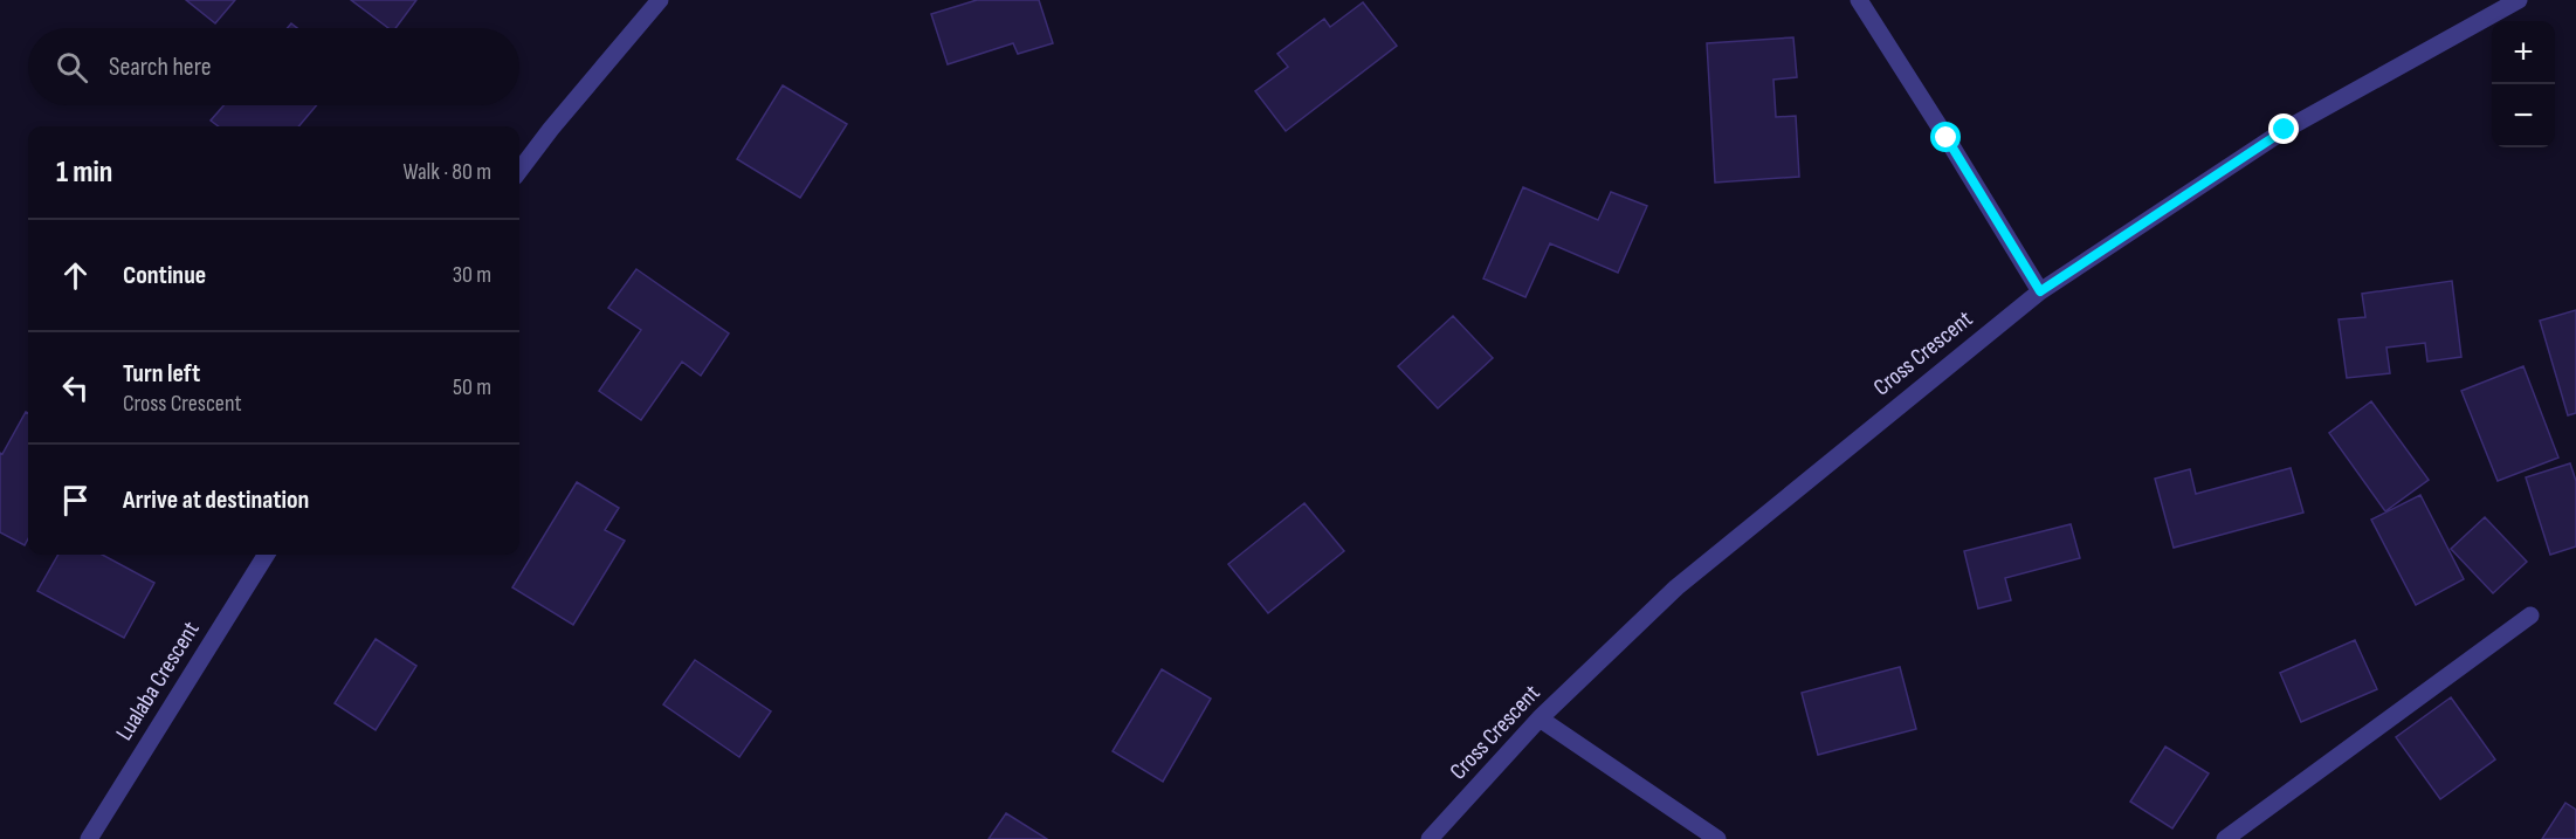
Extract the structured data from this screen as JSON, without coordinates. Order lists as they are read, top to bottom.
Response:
{
  "streets": {
    "street": ["Cross Crescent", "Lualaba Crescent"]
  },
  "page": {
    "map_buttons": ["+", "−"],
    "search": "Search here",
    "heading": ["1 min", "Walk · 80 m"],
    "list": [
      ["Continue", "30 m"],
      ["Turn left", "Cross Crescent", "50 m"],
      "Arrive at destination"
    ]
  }
}
